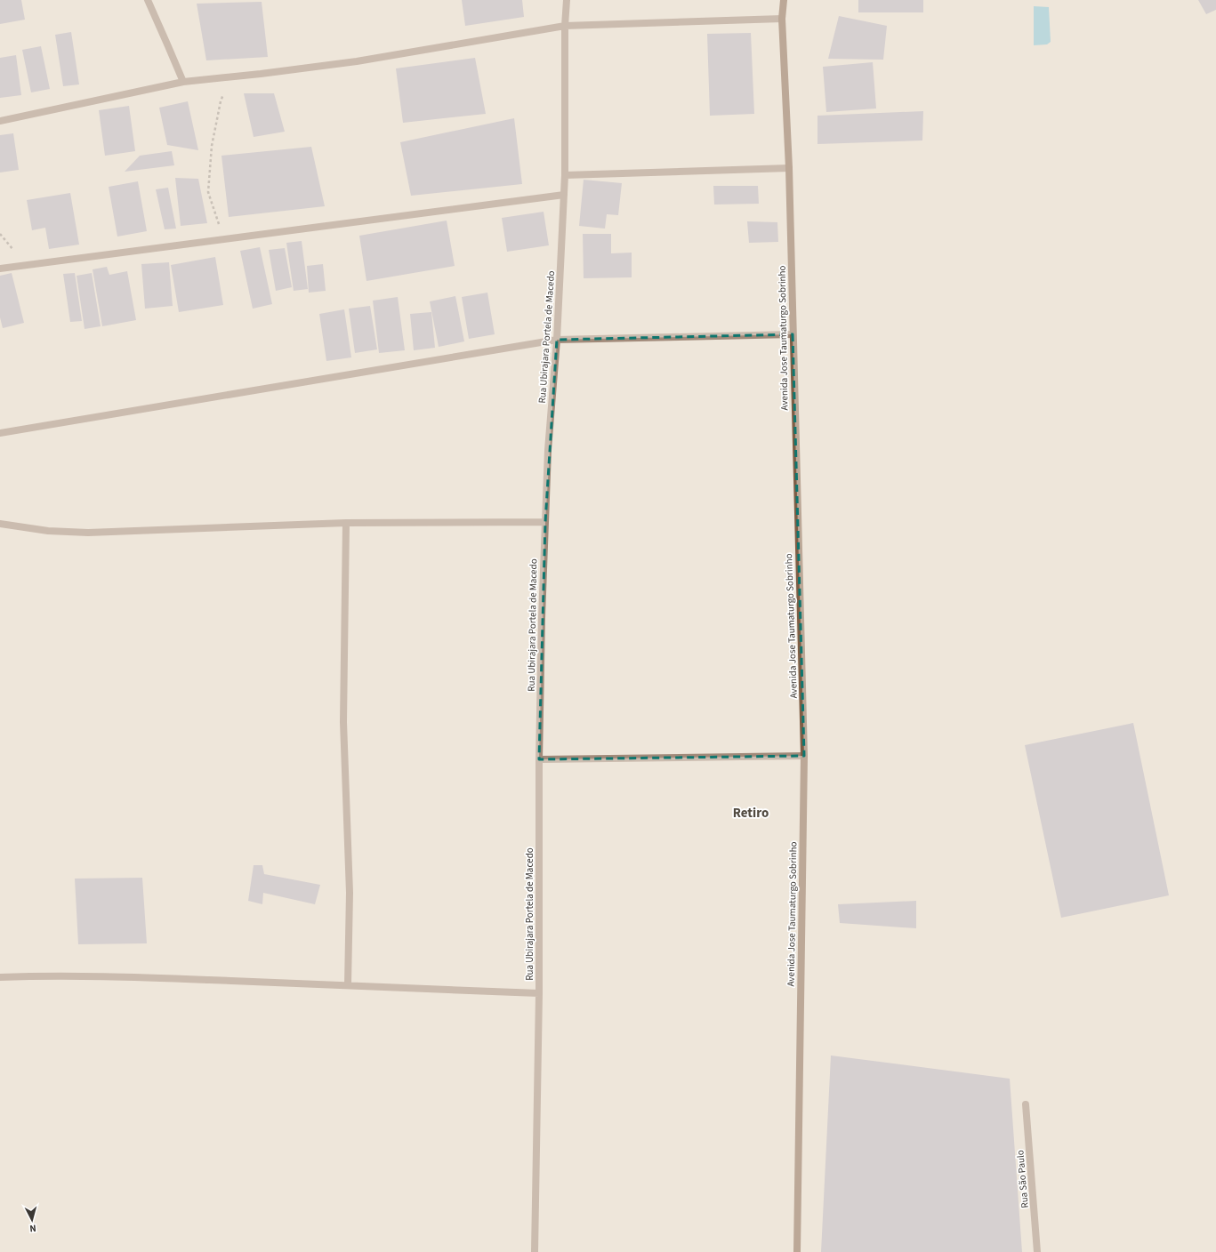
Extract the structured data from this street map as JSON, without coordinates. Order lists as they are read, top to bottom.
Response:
{
  "streets": {
    "street": ["Rua Ubirajara Portela de Macedo", "Avenida Jose Taumaturgo Sobrinho", "Rua São Paulo"]
  },
  "districts": ["Retiro"],
  "north": "bottom"
}
